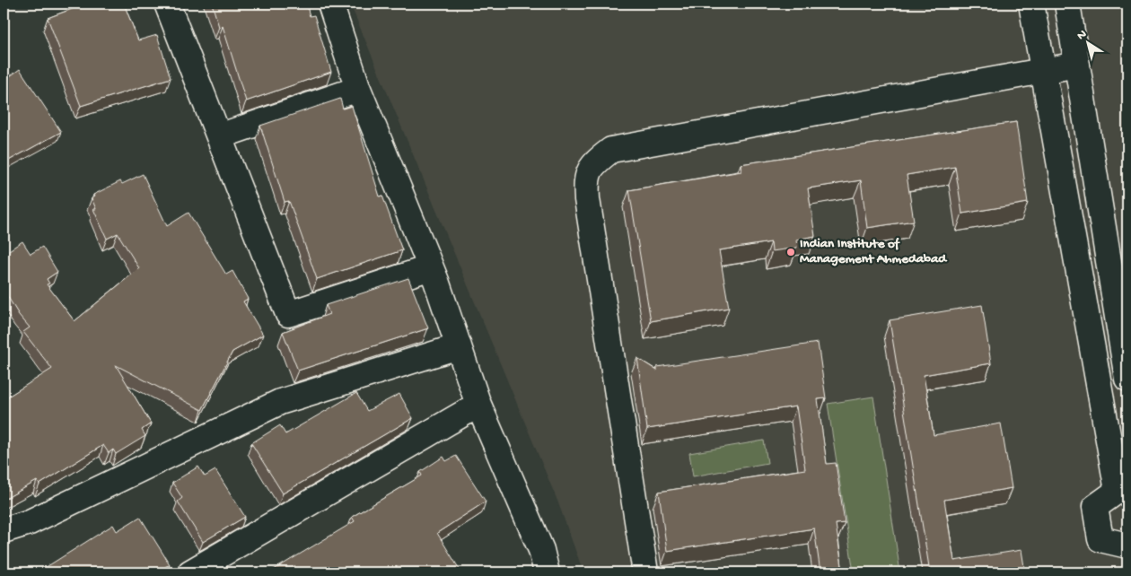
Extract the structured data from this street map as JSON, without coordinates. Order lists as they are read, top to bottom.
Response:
{
  "places": ["Indian Institute of Management Ahmedabad"],
  "north": "top left"
}
